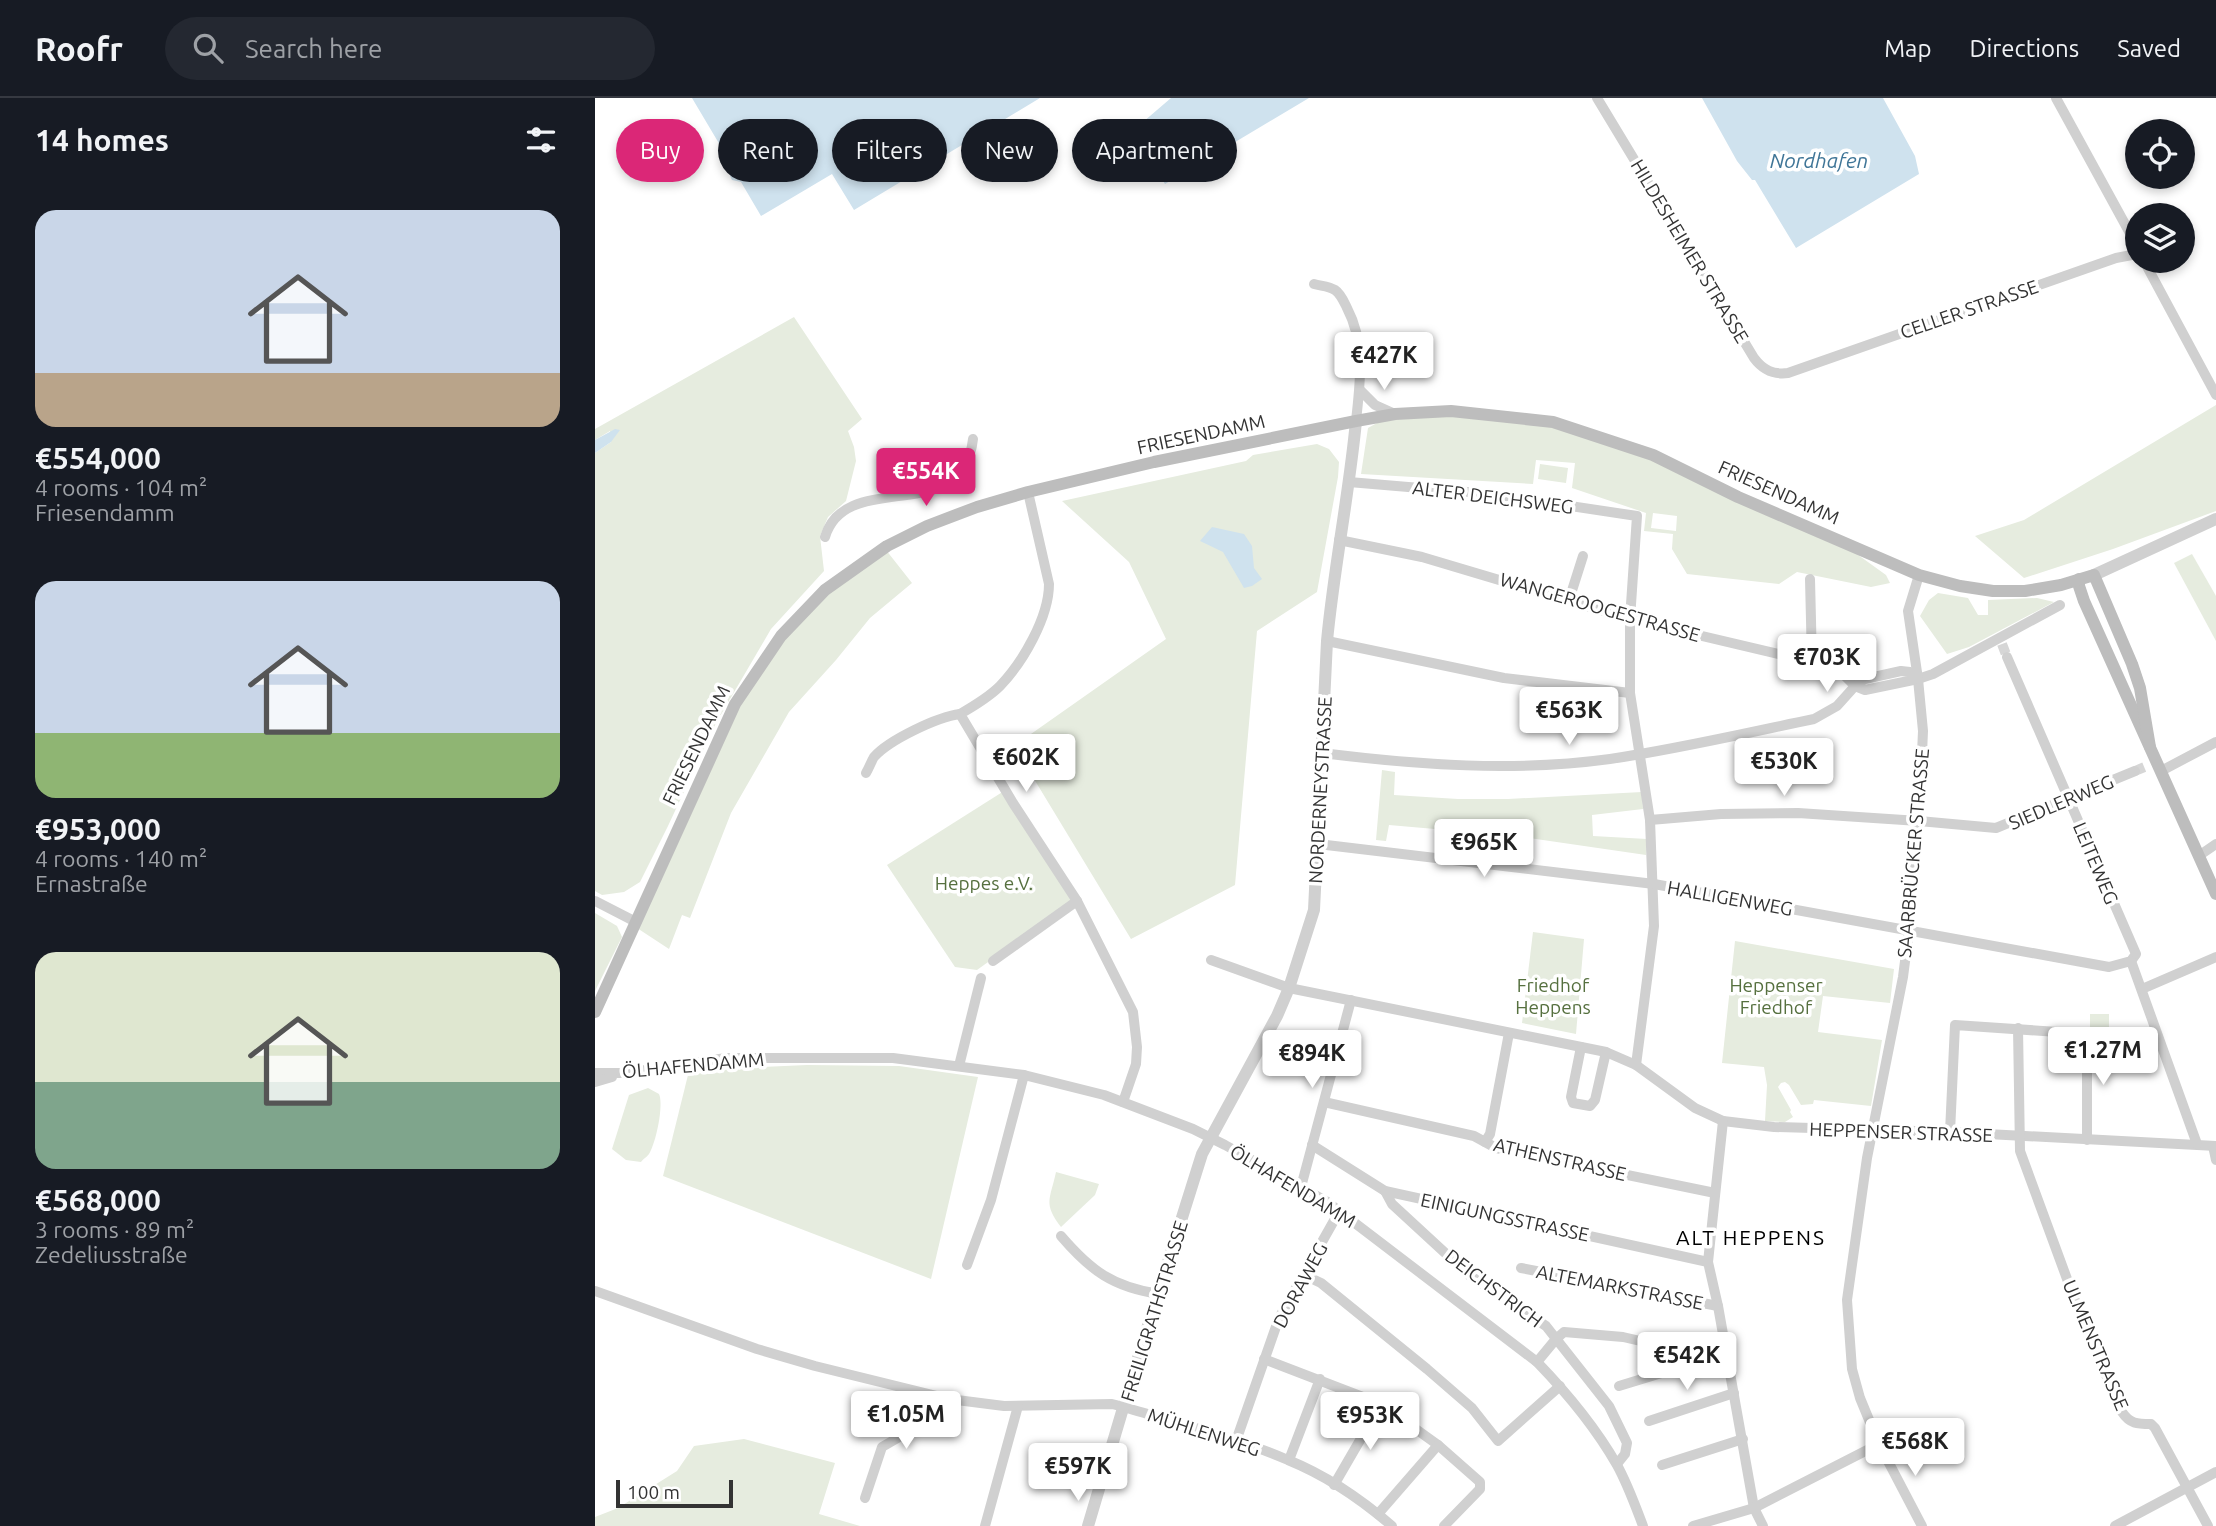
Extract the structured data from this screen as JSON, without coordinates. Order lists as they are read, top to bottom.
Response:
{
  "streets": {
    "main road": ["FRIESENDAMM"],
    "street": [
      "HILDESHEIMER STRASSE",
      "CELLER STRASSE",
      "ALTER DEICHSWEG",
      "WANGEROOGESTRASSE",
      "NORDERNEYSTRASSE",
      "SIEDLERWEG",
      "SAARBRÜCKER STRASSE",
      "LEITEWEG",
      "HALLIGENWEG",
      "ÖLHAFENDAMM",
      "HEPPENSER STRASSE",
      "ATHENSTRASSE",
      "EINIGUNGSSTRASSE",
      "DORAWEG",
      "ALTEMARKSTRASSE",
      "DEICHSTRICH",
      "FREILIGRATHSTRASSE",
      "ULMENSTRASSE",
      "MÜHLENWEG"
    ]
  },
  "crossings": [
    ["HILDESHEIMER STRASSE", "CELLER STRASSE"],
    ["FRIESENDAMM", "NORDERNEYSTRASSE"],
    ["FRIESENDAMM", "SAARBRÜCKER STRASSE"],
    ["ALTER DEICHSWEG", "WANGEROOGESTRASSE"],
    ["ALTER DEICHSWEG", "NORDERNEYSTRASSE"],
    ["WANGEROOGESTRASSE", "NORDERNEYSTRASSE"],
    ["NORDERNEYSTRASSE", "HALLIGENWEG"],
    ["NORDERNEYSTRASSE", "ÖLHAFENDAMM"],
    ["NORDERNEYSTRASSE", "HEPPENSER STRASSE"],
    ["NORDERNEYSTRASSE", "FREILIGRATHSTRASSE"],
    ["SIEDLERWEG", "SAARBRÜCKER STRASSE"],
    ["SIEDLERWEG", "LEITEWEG"],
    ["SAARBRÜCKER STRASSE", "HALLIGENWEG"],
    ["SAARBRÜCKER STRASSE", "HEPPENSER STRASSE"],
    ["LEITEWEG", "HALLIGENWEG"],
    ["LEITEWEG", "HEPPENSER STRASSE"],
    ["ÖLHAFENDAMM", "DORAWEG"],
    ["ÖLHAFENDAMM", "DEICHSTRICH"],
    ["ÖLHAFENDAMM", "FREILIGRATHSTRASSE"],
    ["HEPPENSER STRASSE", "ULMENSTRASSE"],
    ["EINIGUNGSSTRASSE", "DEICHSTRICH"],
    ["DORAWEG", "MÜHLENWEG"],
    ["FREILIGRATHSTRASSE", "MÜHLENWEG"]
  ],
  "districts": ["ALT HEPPENS"],
  "water": ["Nordhafen"],
  "parks": ["Heppes e.V.", "Friedhof Heppens", "Heppenser Friedhof"],
  "scale_bar": "100 m",
  "page": {
    "header": "Roofr",
    "search": "Search here",
    "nav": ["Map", "Directions", "Saved"],
    "heading": "14 homes",
    "chip": [
      "Buy",
      "Rent",
      "Filters",
      "New",
      "Apartment"
    ],
    "list": [
      {
        "name": "€554,000",
        "note": "4 rooms · 104 m² · Friesendamm"
      },
      {
        "name": "€953,000",
        "note": "4 rooms · 140 m² · Ernastraße"
      },
      {
        "name": "€568,000",
        "note": "3 rooms · 89 m² · Zedeliusstraße"
      }
    ],
    "price": [
      "€427K",
      "€554K",
      "€703K",
      "€563K",
      "€602K",
      "€530K",
      "€965K",
      "€1.27M",
      "€894K",
      "€542K",
      "€1.05M",
      "€953K",
      "€568K",
      "€597K"
    ],
    "scale": "100 m"
  }
}
